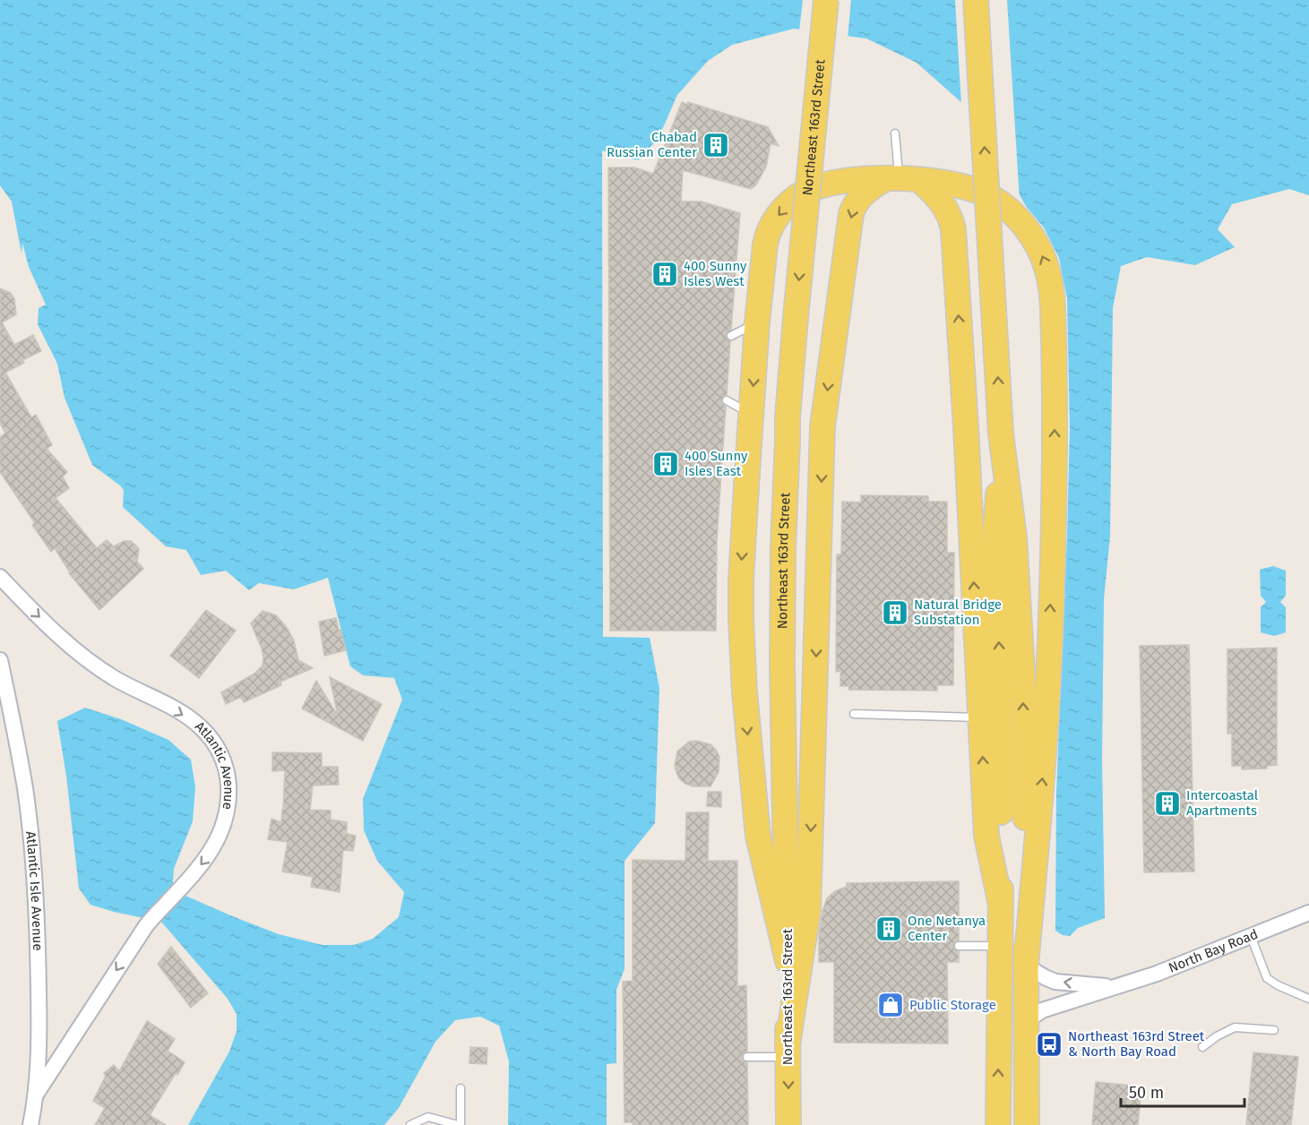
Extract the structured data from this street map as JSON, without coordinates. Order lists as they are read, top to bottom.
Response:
{
  "streets": {
    "main road": ["Northeast 163rd Street"],
    "street": ["Atlantic Avenue", "Atlantic Isle Avenue", "North Bay Road"]
  },
  "crossings": [
    ["Atlantic Avenue", "Atlantic Isle Avenue"]
  ],
  "places": {
    "building": [
      "Chabad Russian Center",
      "400 Sunny Isles West",
      "400 Sunny Isles East",
      "Natural Bridge Substation",
      "Intercoastal Apartments",
      "One Netanya Center"
    ],
    "shop": ["Public Storage"],
    "bus stop": ["Northeast 163rd Street & North Bay Road"]
  },
  "scale_bar": "50 m"
}
